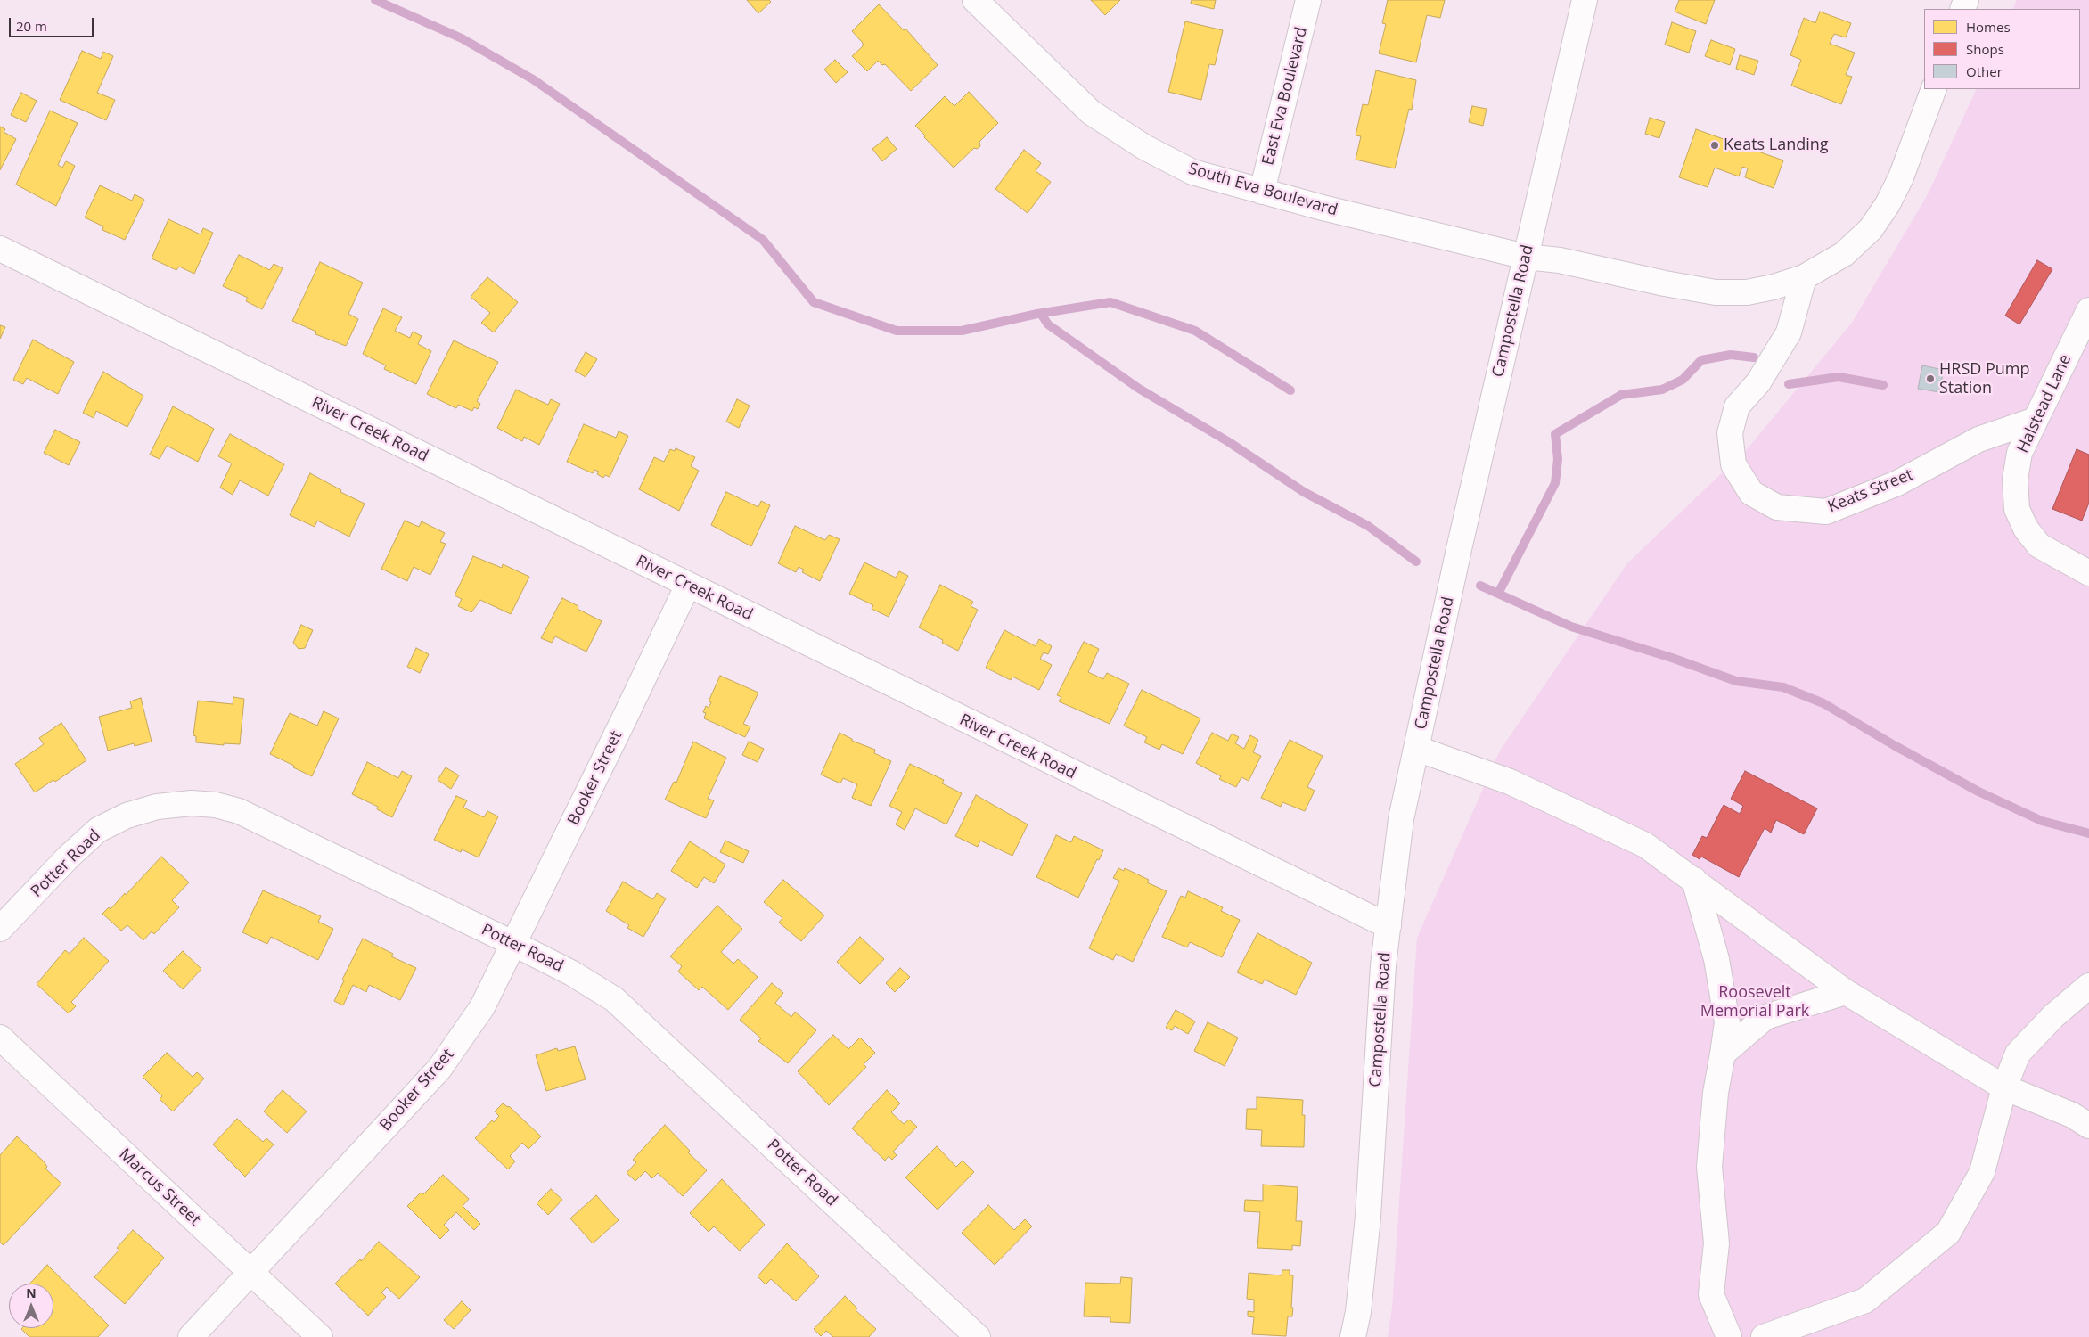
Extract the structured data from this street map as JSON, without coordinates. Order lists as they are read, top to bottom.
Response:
{
  "streets": {
    "street": [
      "East Eva Boulevard",
      "South Eva Boulevard",
      "Campostella Road",
      "Halstead Lane",
      "River Creek Road",
      "Keats Street",
      "Booker Street",
      "Potter Road",
      "Marcus Street"
    ]
  },
  "crossings": [
    ["East Eva Boulevard", "South Eva Boulevard"],
    ["South Eva Boulevard", "Campostella Road"],
    ["Campostella Road", "River Creek Road"],
    ["Halstead Lane", "Keats Street"],
    ["River Creek Road", "Booker Street"],
    ["Booker Street", "Potter Road"],
    ["Booker Street", "Marcus Street"]
  ],
  "parks": ["Roosevelt Memorial Park"],
  "places": ["Keats Landing", "HRSD Pump Station"],
  "legend": ["Homes", "Shops", "Other"],
  "scale_bar": "20 m",
  "north": "top"
}
